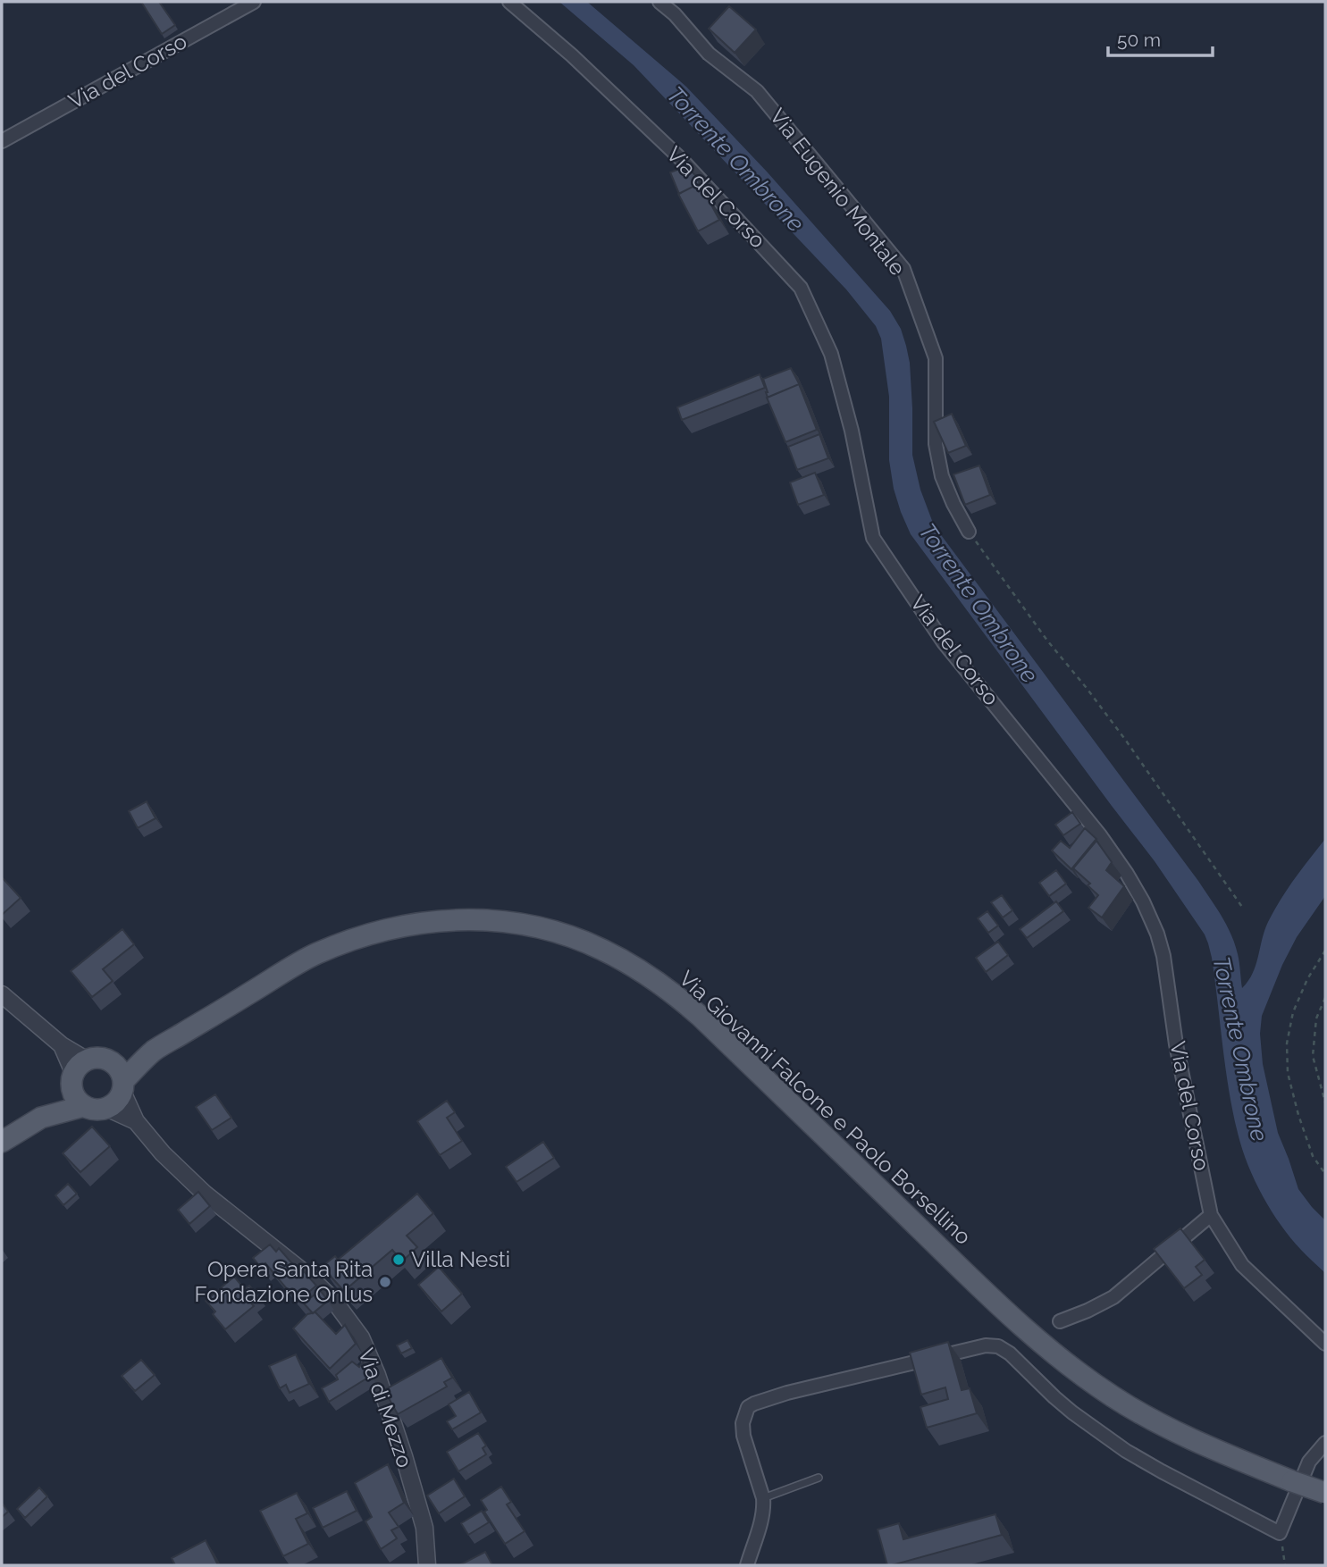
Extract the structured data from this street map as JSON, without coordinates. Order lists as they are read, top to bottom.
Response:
{
  "streets": {
    "main road": ["Via Giovanni Falcone e Paolo Borsellino"],
    "street": ["Via del Corso", "Via Eugenio Montale", "Via di Mezzo"]
  },
  "water": ["Torrente Ombrone"],
  "places": ["Villa Nesti", "Opera Santa Rita Fondazione Onlus"],
  "scale_bar": "50 m"
}
